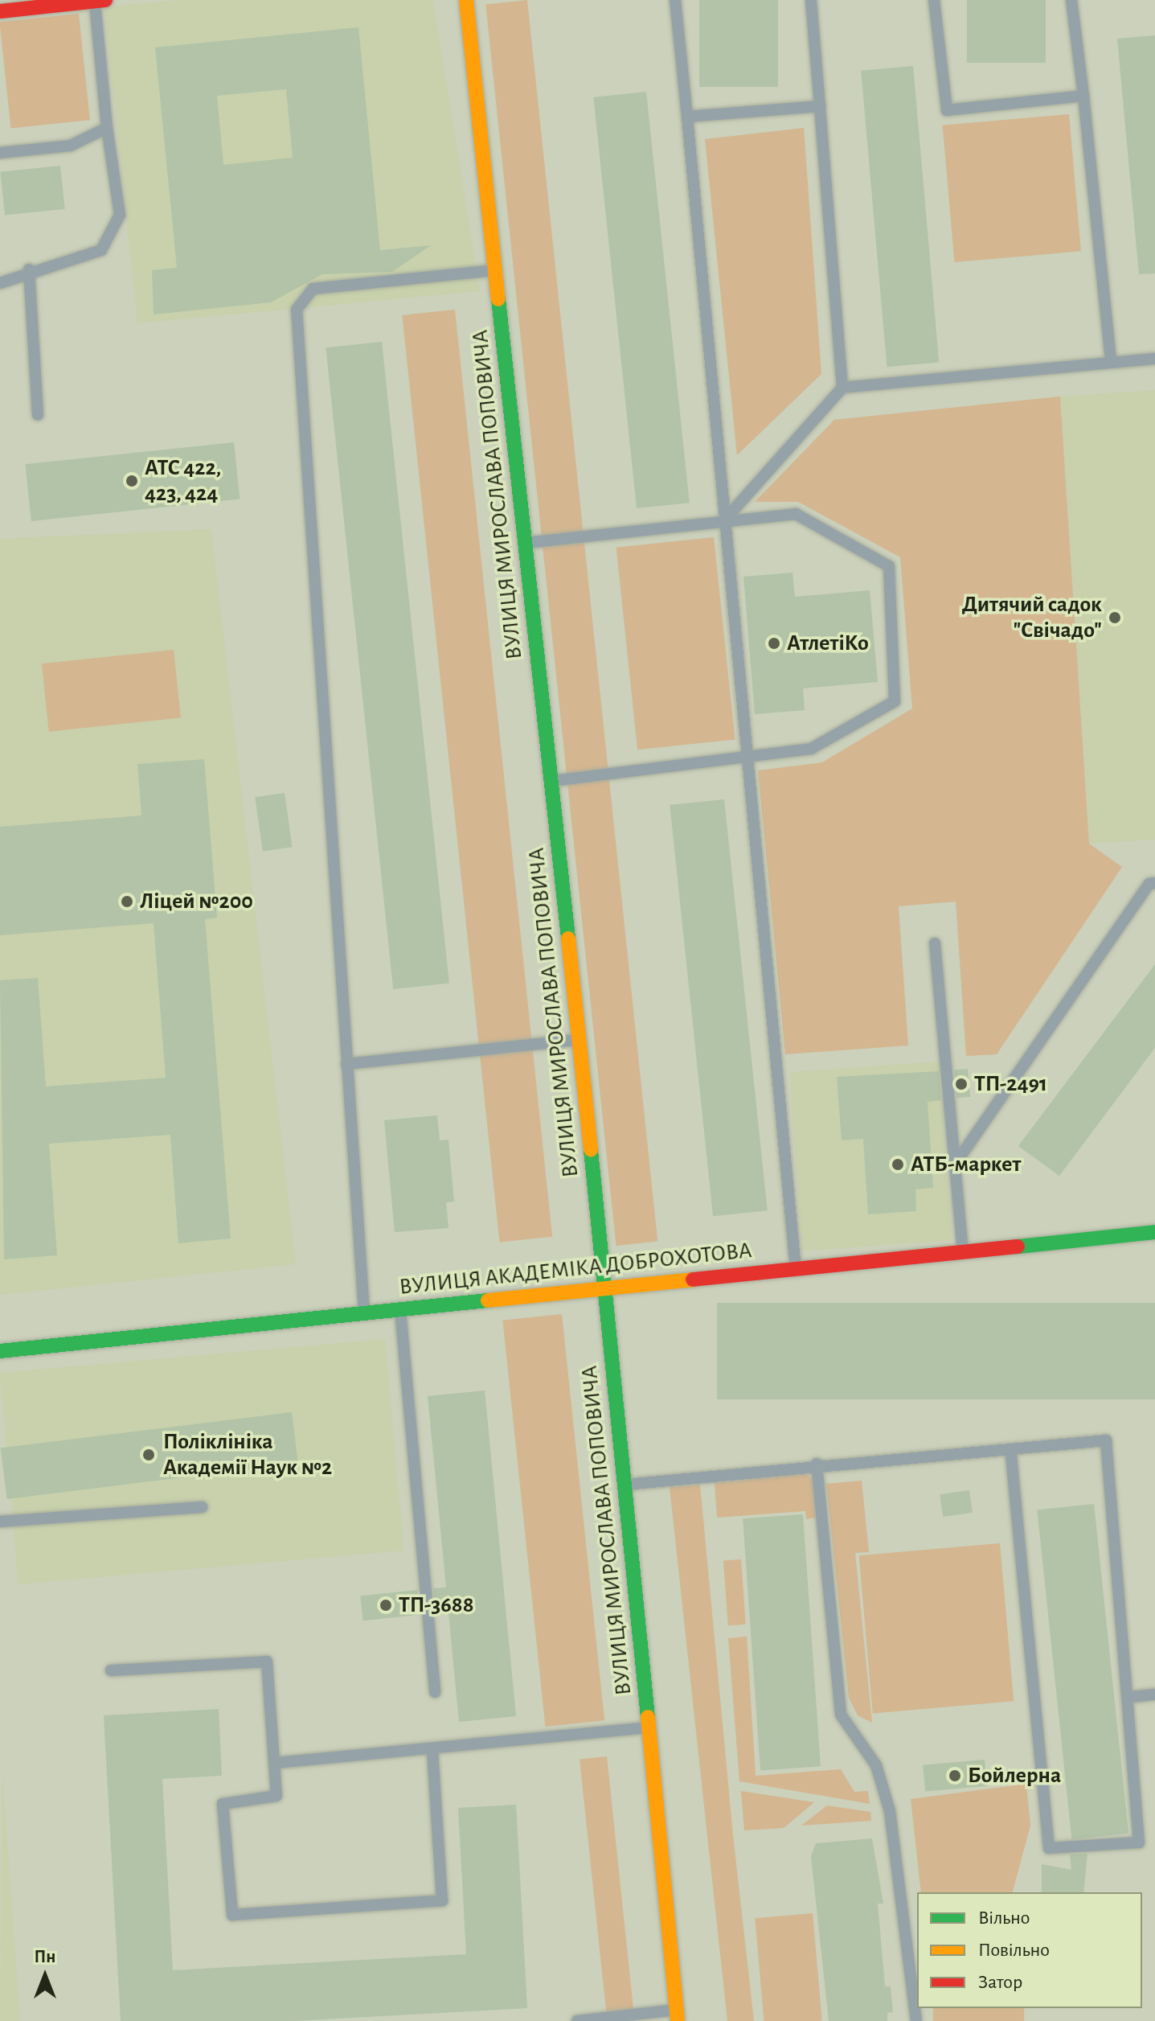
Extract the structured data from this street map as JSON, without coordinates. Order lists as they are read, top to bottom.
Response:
{
  "streets": {
    "street": ["ВУЛИЦЯ МИРОСЛАВА ПОПОВИЧА", "ВУЛИЦЯ АКАДЕМІКА ДОБРОХОТОВА"]
  },
  "crossings": [
    ["ВУЛИЦЯ МИРОСЛАВА ПОПОВИЧА", "ВУЛИЦЯ АКАДЕМІКА ДОБРОХОТОВА"]
  ],
  "places": [
    "АТС 422, 423, 424",
    "Дитячий садок \"Свічадо\"",
    "АтлетіКо",
    "Ліцей №200",
    "ТП-2491",
    "АТБ-маркет",
    "Поліклініка Академії Наук №2",
    "ТП-3688",
    "Бойлерна"
  ],
  "legend": ["Вільно", "Повільно", "Затор"],
  "north": "top"
}
